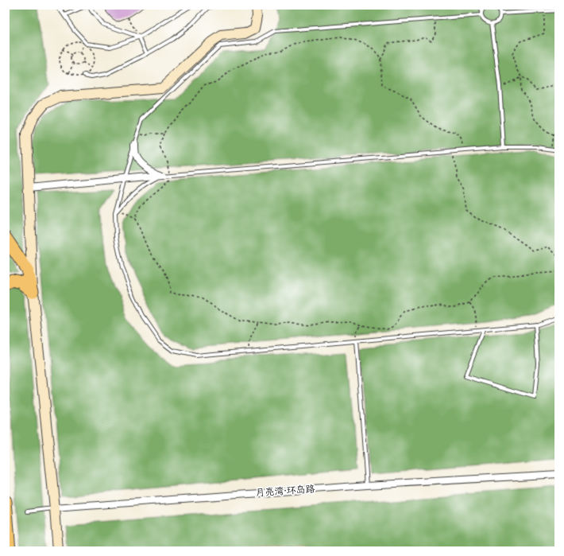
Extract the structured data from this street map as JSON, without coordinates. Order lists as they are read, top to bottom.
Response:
{
  "streets": {
    "street": ["月亮湾·环岛路"]
  }
}
